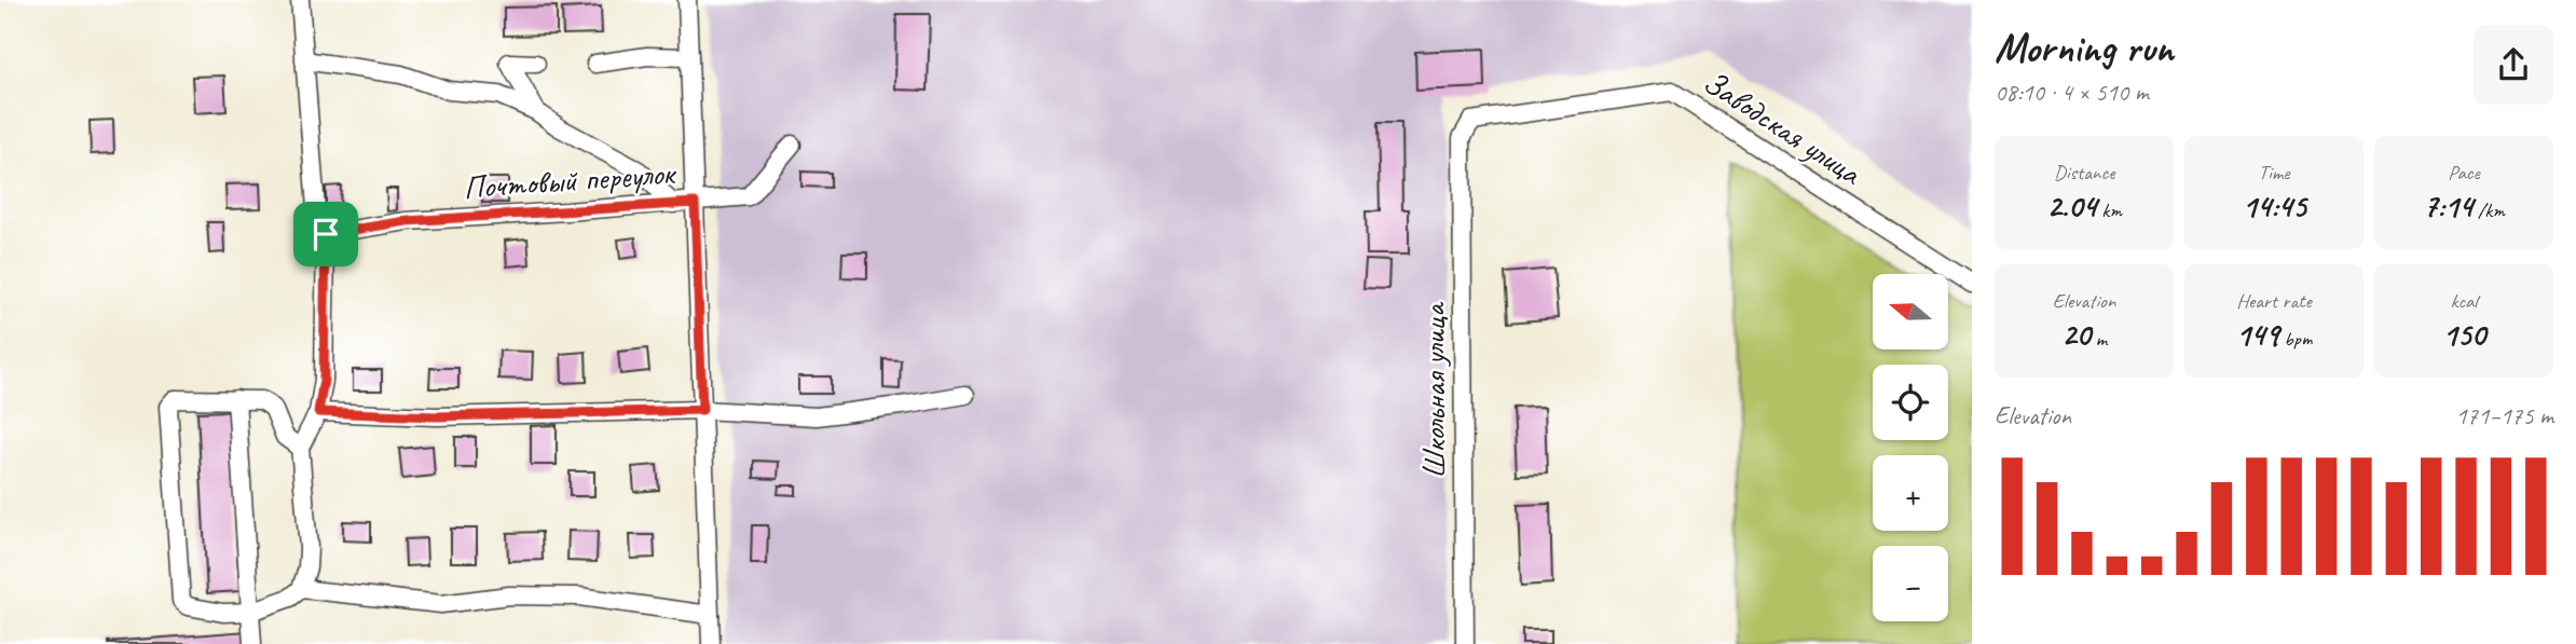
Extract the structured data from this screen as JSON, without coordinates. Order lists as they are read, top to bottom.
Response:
{
  "streets": {
    "street": ["Заводская улица", "Почтовый переулок", "Школьная улица"]
  },
  "crossings": [
    ["Заводская улица", "Школьная улица"]
  ],
  "north": "left",
  "page": {
    "heading": ["Morning run", "08:10 · 4 × 510 m"],
    "stats": [
      ["Distance", "2.04 km"],
      ["Time", "14:45"],
      ["Pace", "7:14 /km"],
      ["Elevation", "20 m"],
      ["Heart rate", "149 bpm"],
      ["kcal", "150"]
    ],
    "map_buttons": ["+", "−"],
    "chart": ["Elevation", "171–175 m"]
  }
}
